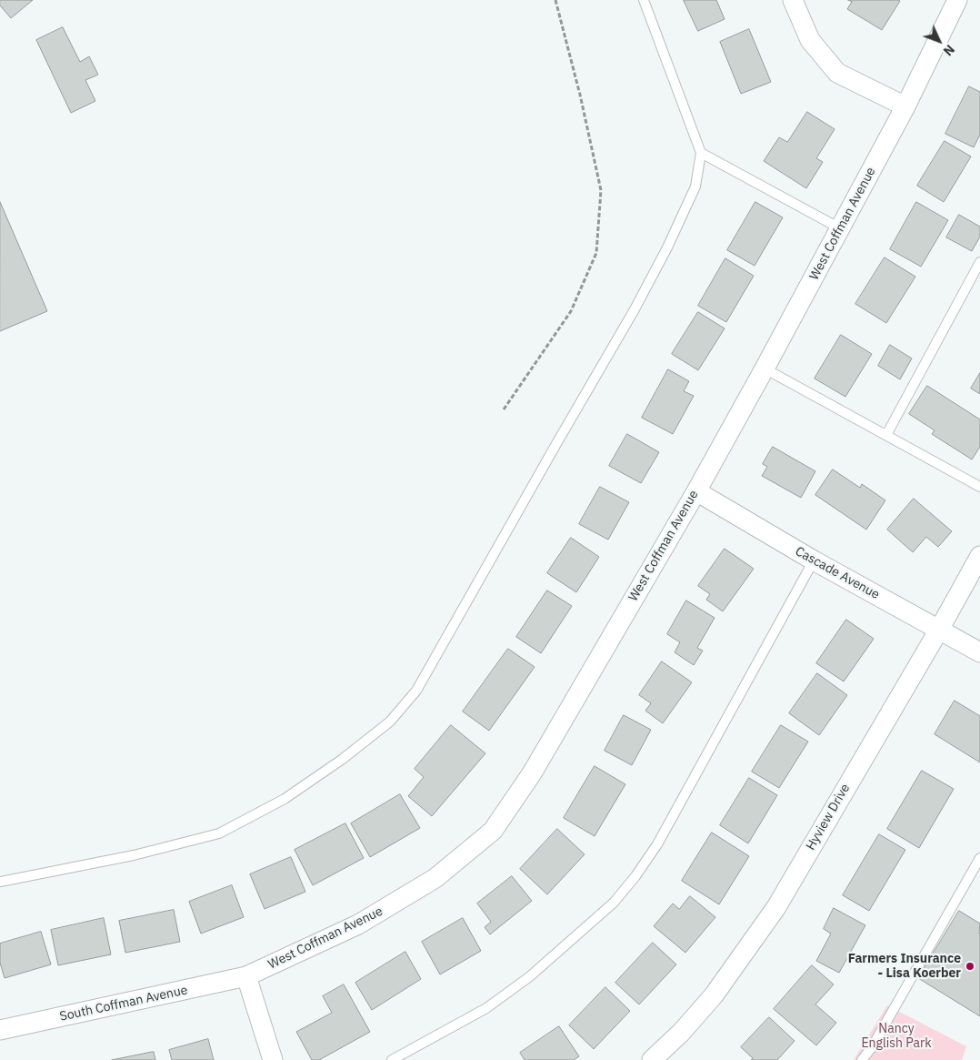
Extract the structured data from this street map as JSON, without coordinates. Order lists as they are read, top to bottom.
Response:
{
  "streets": {
    "street": [
      "West Coffman Avenue",
      "Cascade Avenue",
      "Hyview Drive",
      "South Coffman Avenue"
    ]
  },
  "crossings": [
    ["West Coffman Avenue", "Cascade Avenue"],
    ["West Coffman Avenue", "South Coffman Avenue"],
    ["Cascade Avenue", "Hyview Drive"]
  ],
  "parks": ["Nancy English Park"],
  "places": ["Farmers Insurance - Lisa Koerber"],
  "north": "bottom right"
}
